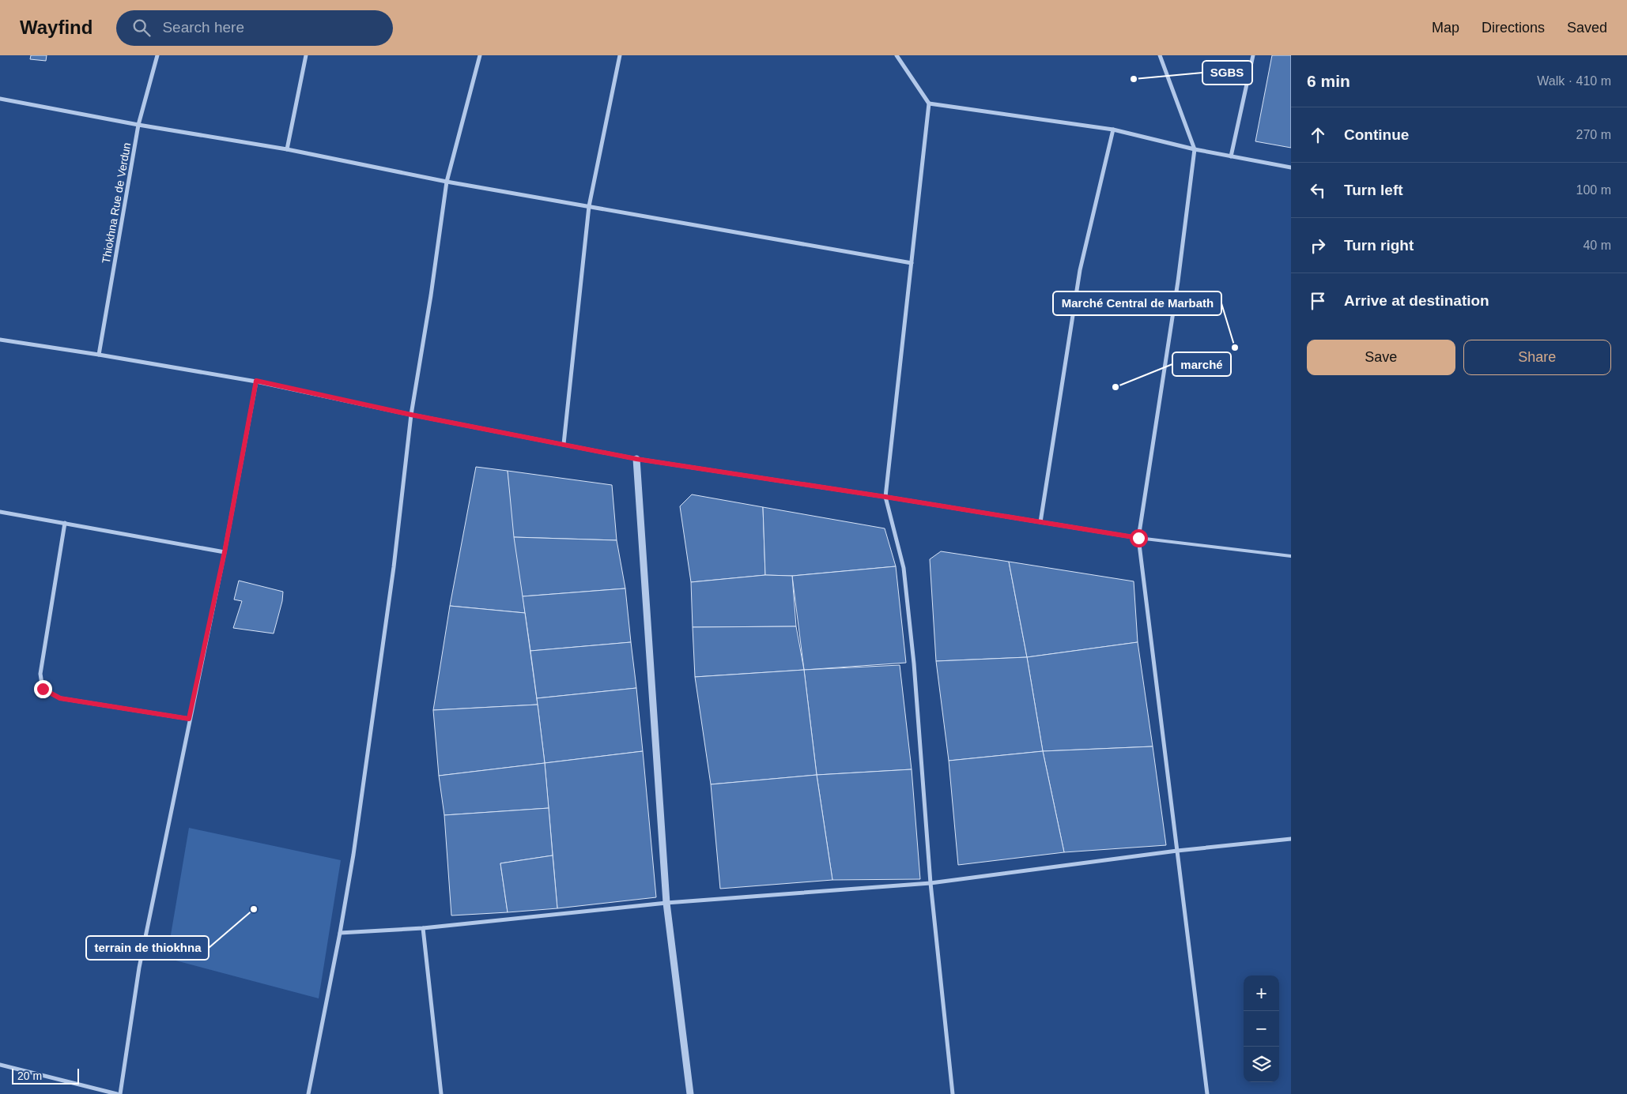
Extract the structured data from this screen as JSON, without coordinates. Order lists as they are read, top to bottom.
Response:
{
  "streets": {
    "street": ["Thiokhna Rue de Verdun"]
  },
  "places": [
    "SGBS",
    "Marché Central de Marbath",
    "marché",
    "terrain de thiokhna"
  ],
  "scale_bar": "20 m",
  "page": {
    "header": "Wayfind",
    "search": "Search here",
    "nav": ["Map", "Directions", "Saved"],
    "heading": ["6 min", "Walk · 410 m"],
    "list": [
      ["Continue", "270 m"],
      ["Turn left", "100 m"],
      ["Turn right", "40 m"],
      "Arrive at destination"
    ],
    "buttons": ["Save", "Share"],
    "map_buttons": ["+", "−"],
    "scale": "20 m"
  }
}
